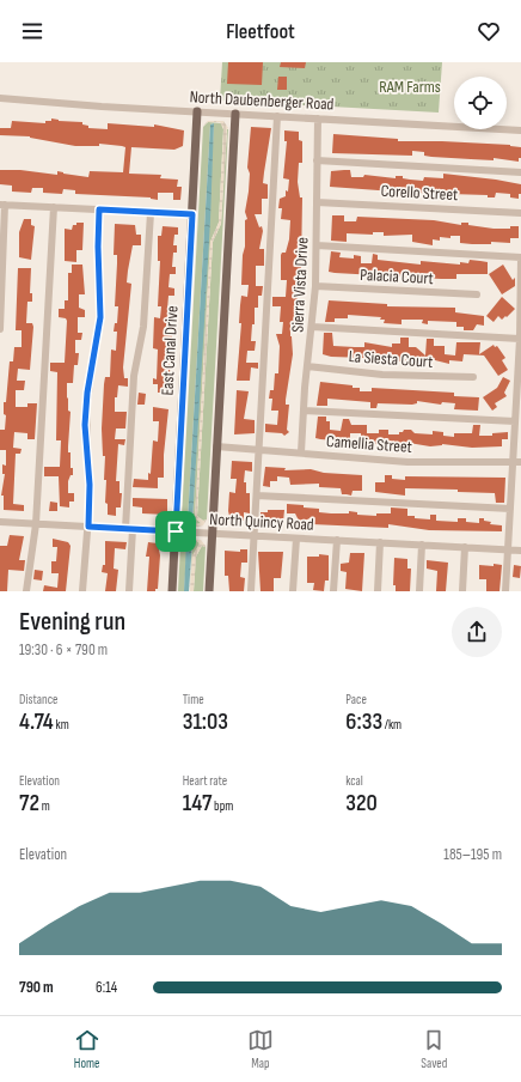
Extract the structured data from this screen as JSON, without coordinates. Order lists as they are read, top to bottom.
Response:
{
  "streets": {
    "main road": ["East Canal Drive"],
    "street": [
      "North Daubenberger Road",
      "Corello Street",
      "Palacia Court",
      "Sierra Vista Drive",
      "La Siesta Court",
      "Camellia Street",
      "North Quincy Road"
    ]
  },
  "crossings": [
    ["North Daubenberger Road", "Sierra Vista Drive"],
    ["North Daubenberger Road", "East Canal Drive"],
    ["Corello Street", "Sierra Vista Drive"],
    ["Palacia Court", "Sierra Vista Drive"],
    ["Sierra Vista Drive", "La Siesta Court"],
    ["Sierra Vista Drive", "Camellia Street"],
    ["East Canal Drive", "North Quincy Road"]
  ],
  "parks": ["RAM Farms"],
  "page": {
    "header": "Fleetfoot",
    "heading": ["Evening run", "19:30 · 6 × 790 m"],
    "stats": [
      ["Distance", "4.74 km"],
      ["Time", "31:03"],
      ["Pace", "6:33 /km"],
      ["Elevation", "72 m"],
      ["Heart rate", "147 bpm"],
      ["kcal", "320"]
    ],
    "chart": ["Elevation", "185–195 m"],
    "list": [
      {
        "name": "790 m",
        "note": "6:14"
      }
    ],
    "tabs": ["Home", "Map", "Saved"]
  }
}
